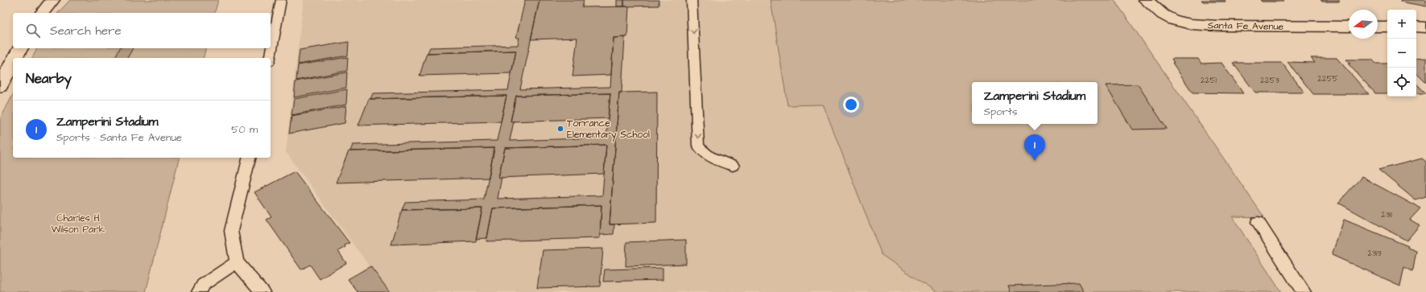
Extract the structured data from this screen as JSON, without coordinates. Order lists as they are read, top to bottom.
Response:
{
  "streets": {
    "street": ["Santa Fe Avenue"]
  },
  "parks": ["Charles H Wilson Park"],
  "places": ["Torrance Elementary School"],
  "house_numbers": [
    "2255",
    "2251",
    "2253",
    "2311",
    "2313"
  ],
  "north": "left",
  "page": {
    "map_buttons": ["+", "−"],
    "search": "Search here",
    "heading": "Nearby",
    "popup": ["Zamperini Stadium", "Sports"],
    "list": [
      {
        "mark": "1",
        "name": "Zamperini Stadium",
        "note": "Sports · Santa Fe Avenue",
        "value": "50 m"
      }
    ],
    "pins": "1"
  }
}
